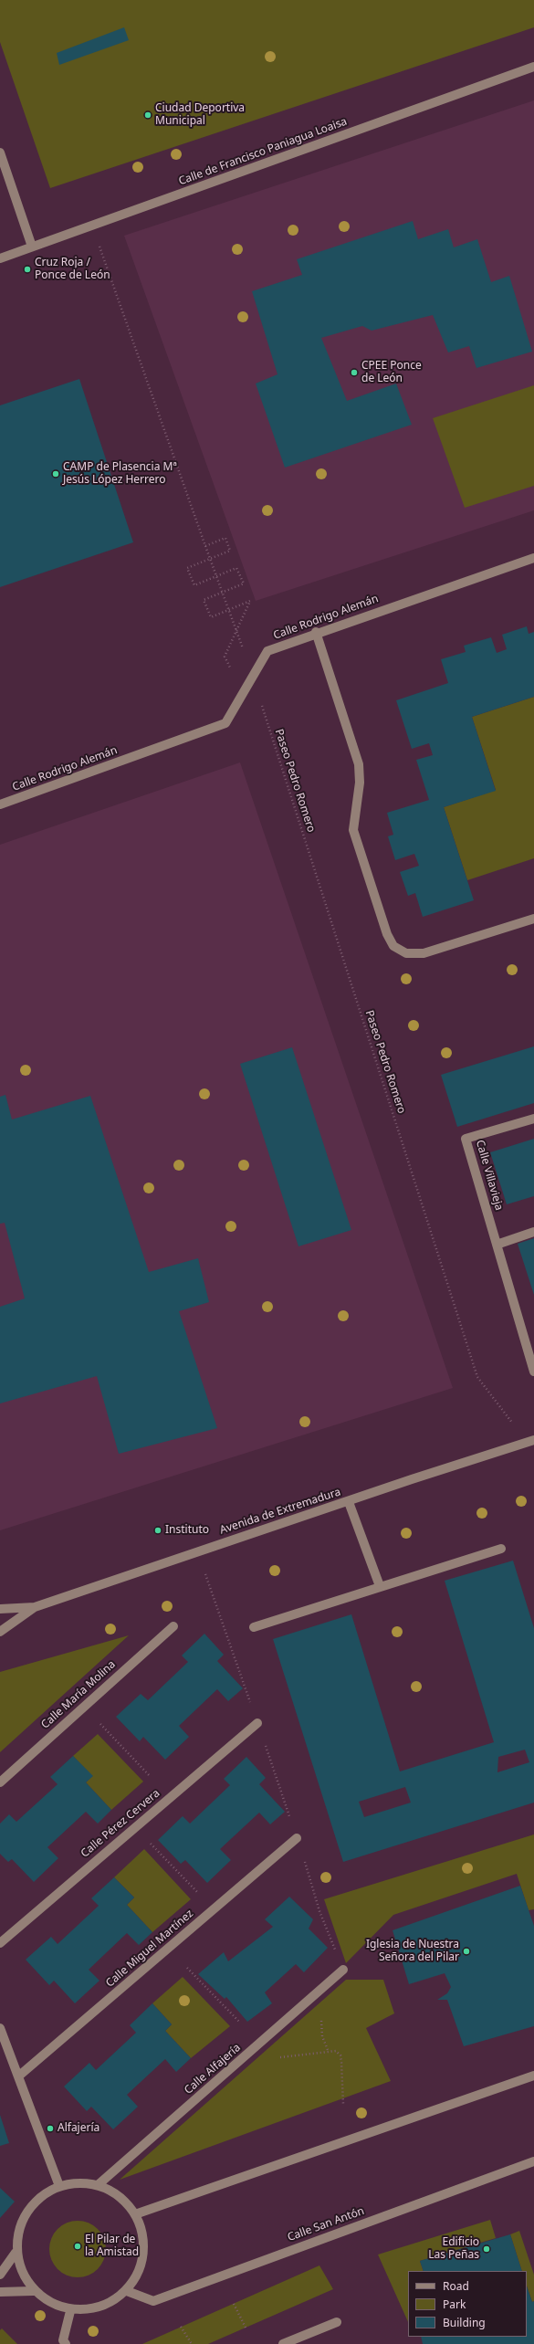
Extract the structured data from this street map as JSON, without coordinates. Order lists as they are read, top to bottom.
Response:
{
  "streets": {
    "street": [
      "Calle de Francisco Paniagua Loaisa",
      "Calle Rodrigo Alemán",
      "Calle Villavieja",
      "Avenida de Extremadura",
      "Calle María Molina",
      "Calle Pérez Cervera",
      "Calle Miguel Martínez",
      "Calle Alfajería",
      "Calle San Antón"
    ],
    "path": ["Paseo Pedro Romero"]
  },
  "crossings": [
    ["Calle de Francisco Paniagua Loaisa", "Paseo Pedro Romero"],
    ["Calle Rodrigo Alemán", "Paseo Pedro Romero"],
    ["Paseo Pedro Romero", "Avenida de Extremadura"],
    ["Calle Alfajería", "Calle San Antón"]
  ],
  "places": [
    "Ciudad Deportiva Municipal",
    "Cruz Roja / Ponce de León",
    "CPEE Ponce de León",
    "CAMP de Plasencia Mª Jesús López Herrero",
    "Instituto",
    "Iglesia de Nuestra Señora del Pilar",
    "Alfajería",
    "El Pilar de la Amistad",
    "Edificio Las Peñas"
  ],
  "legend": ["Road", "Park", "Building"]
}
